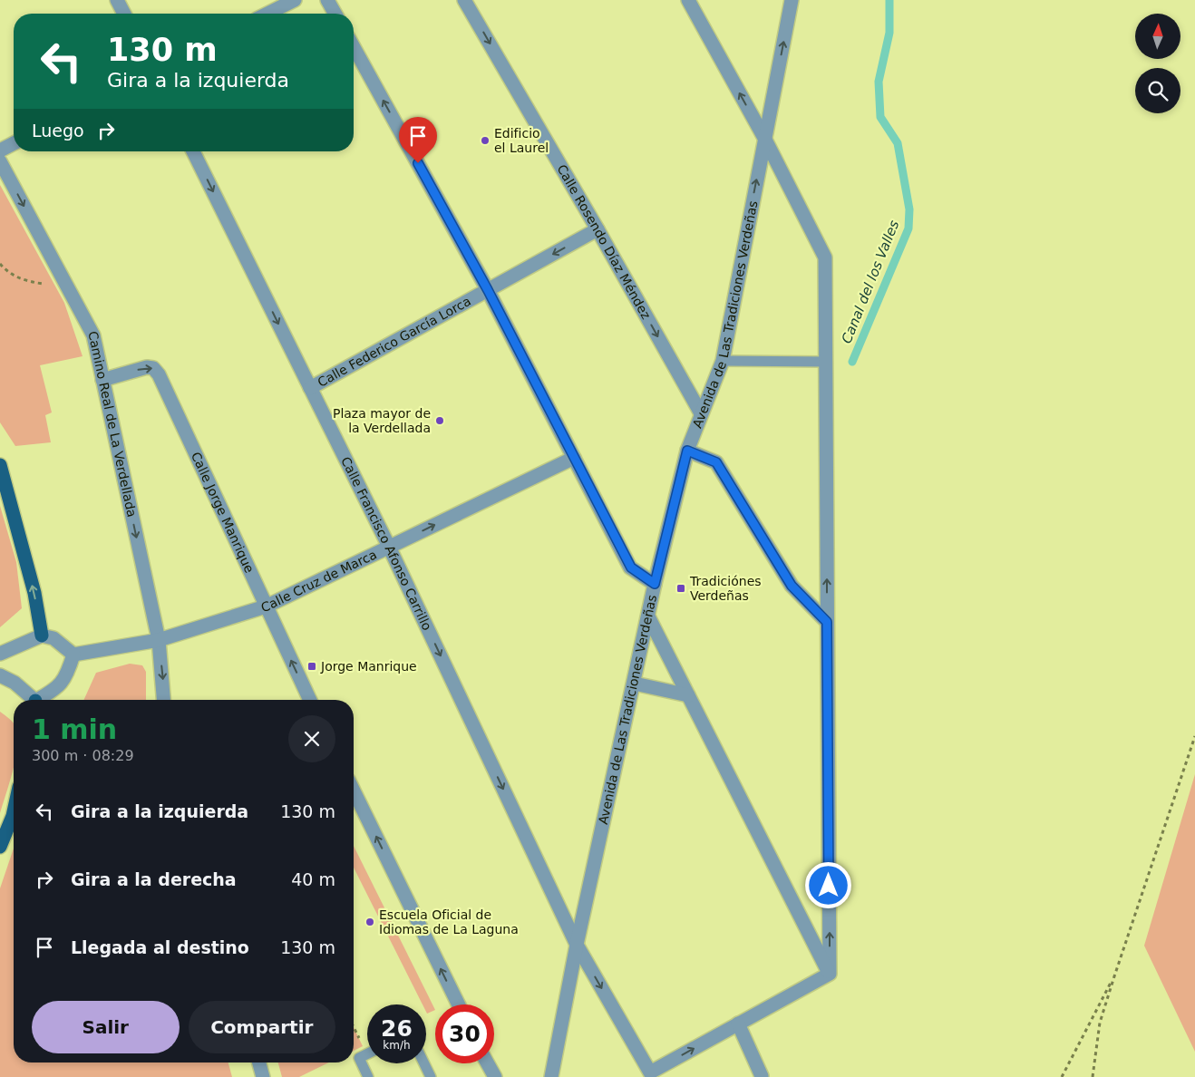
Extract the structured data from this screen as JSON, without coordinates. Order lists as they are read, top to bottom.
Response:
{
  "streets": {
    "street": [
      "Calle Rosendo Díaz Méndez",
      "Avenida de Las Tradiciones Verdeñas",
      "Calle Federico García Lorca",
      "Camino Real de La Verdellada",
      "Calle Jorge Manrique",
      "Calle Francisco Afonso Carrillo",
      "Calle Cruz de Marca"
    ]
  },
  "crossings": [
    ["Calle Rosendo Díaz Méndez", "Avenida de Las Tradiciones Verdeñas"],
    ["Calle Rosendo Díaz Méndez", "Calle Federico García Lorca"],
    ["Avenida de Las Tradiciones Verdeñas", "Calle Francisco Afonso Carrillo"],
    ["Calle Federico García Lorca", "Calle Francisco Afonso Carrillo"],
    ["Camino Real de La Verdellada", "Calle Jorge Manrique"],
    ["Camino Real de La Verdellada", "Calle Cruz de Marca"],
    ["Calle Jorge Manrique", "Calle Cruz de Marca"],
    ["Calle Francisco Afonso Carrillo", "Calle Cruz de Marca"]
  ],
  "one_way": [
    "Calle Rosendo Díaz Méndez",
    "Calle Federico García Lorca",
    "Camino Real de La Verdellada",
    "Calle Francisco Afonso Carrillo",
    "Calle Cruz de Marca"
  ],
  "water": ["Canal del los Valles"],
  "places": {
    "other": ["Edificio el Laurel", "Plaza mayor de la Verdellada", "Escuela Oficial de Idiomas de La Laguna"],
    "transit": ["Tradiciónes Verdeñas", "Jorge Manrique"]
  },
  "north": "top",
  "page": {
    "turn": ["130 m", "Gira a la izquierda"],
    "then": "Luego",
    "heading": ["1 min", "300 m · 08:29"],
    "list": [
      {
        "name": "Gira a la izquierda",
        "value": "130 m"
      },
      {
        "name": "Gira a la derecha",
        "value": "40 m"
      },
      {
        "name": "Llegada al destino",
        "value": "130 m"
      }
    ],
    "buttons": ["Salir", "Compartir"],
    "speed": "26 km/h",
    "limit": "30"
  }
}
